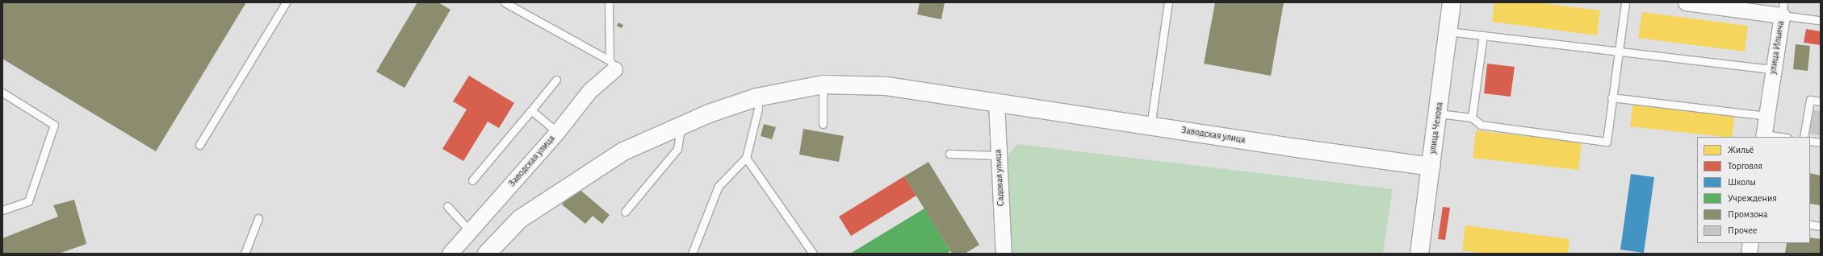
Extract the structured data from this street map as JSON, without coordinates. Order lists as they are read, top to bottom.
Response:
{
  "streets": {
    "main road": ["улица Чехова", "Заводская улица"],
    "street": ["улица Ильича", "Садовая улица"]
  },
  "crossings": [
    ["улица Чехова", "Заводская улица"],
    ["Заводская улица", "Садовая улица"]
  ],
  "legend": [
    "Жильё",
    "Торговля",
    "Школы",
    "Учреждения",
    "Промзона",
    "Прочее"
  ]
}
